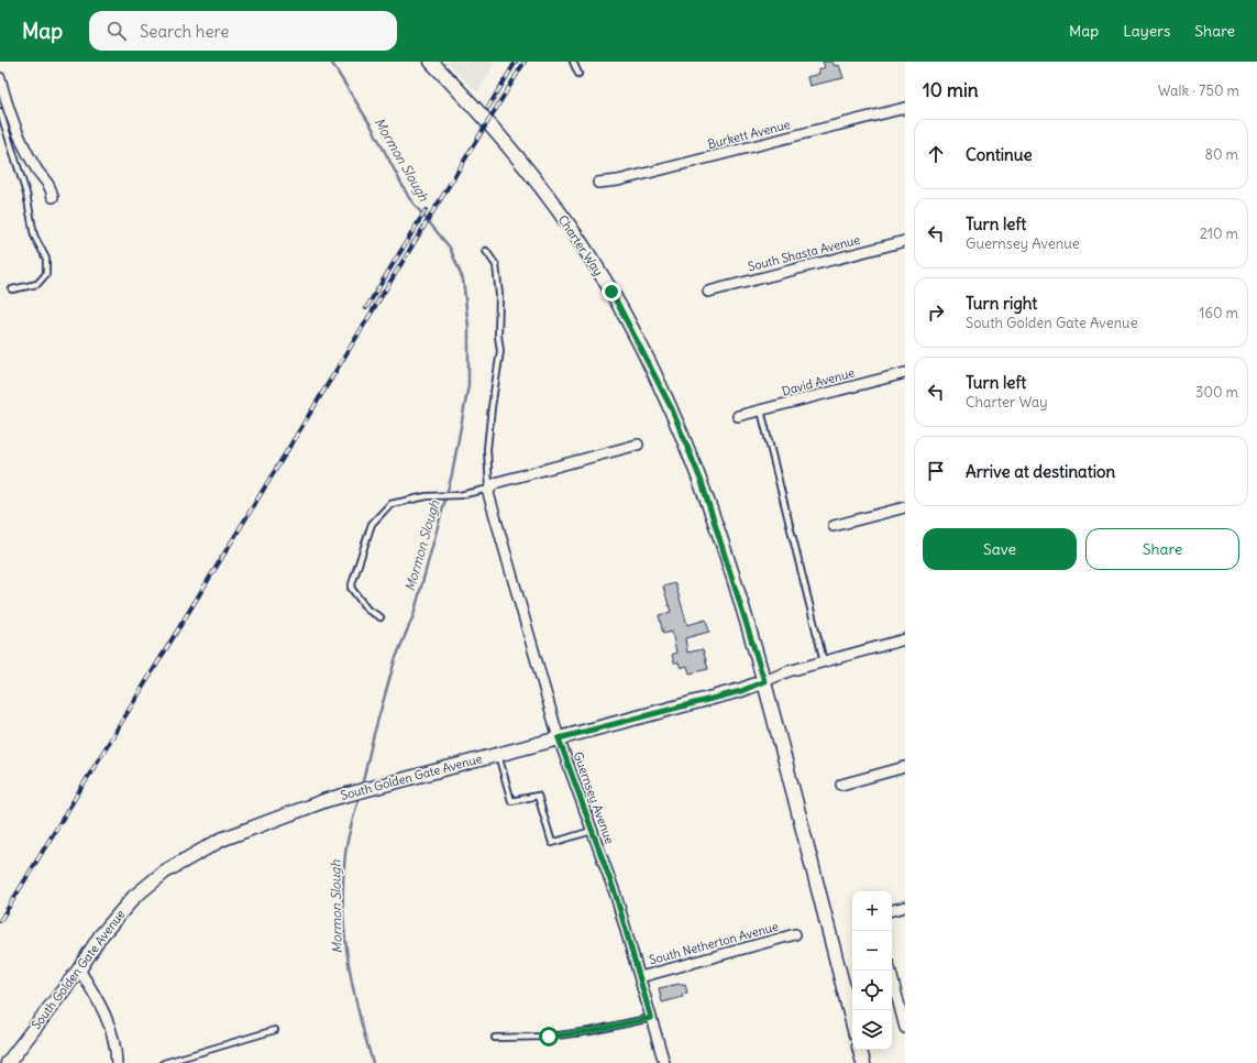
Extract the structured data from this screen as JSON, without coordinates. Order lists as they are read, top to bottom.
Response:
{
  "streets": {
    "main road": ["Charter Way", "South Golden Gate Avenue"],
    "street": [
      "Burkett Avenue",
      "South Shasta Avenue",
      "David Avenue",
      "Guernsey Avenue",
      "South Netherton Avenue"
    ]
  },
  "crossings": [
    ["Charter Way", "South Golden Gate Avenue"],
    ["South Golden Gate Avenue", "Guernsey Avenue"],
    ["Guernsey Avenue", "South Netherton Avenue"]
  ],
  "water": ["Mormon Slough"],
  "page": {
    "header": "Map",
    "search": "Search here",
    "nav": ["Map", "Layers", "Share"],
    "heading": ["10 min", "Walk · 750 m"],
    "list": [
      ["Continue", "80 m"],
      ["Turn left", "Guernsey Avenue", "210 m"],
      ["Turn right", "South Golden Gate Avenue", "160 m"],
      ["Turn left", "Charter Way", "300 m"],
      "Arrive at destination"
    ],
    "buttons": ["Save", "Share"],
    "map_buttons": ["+", "−"]
  }
}
